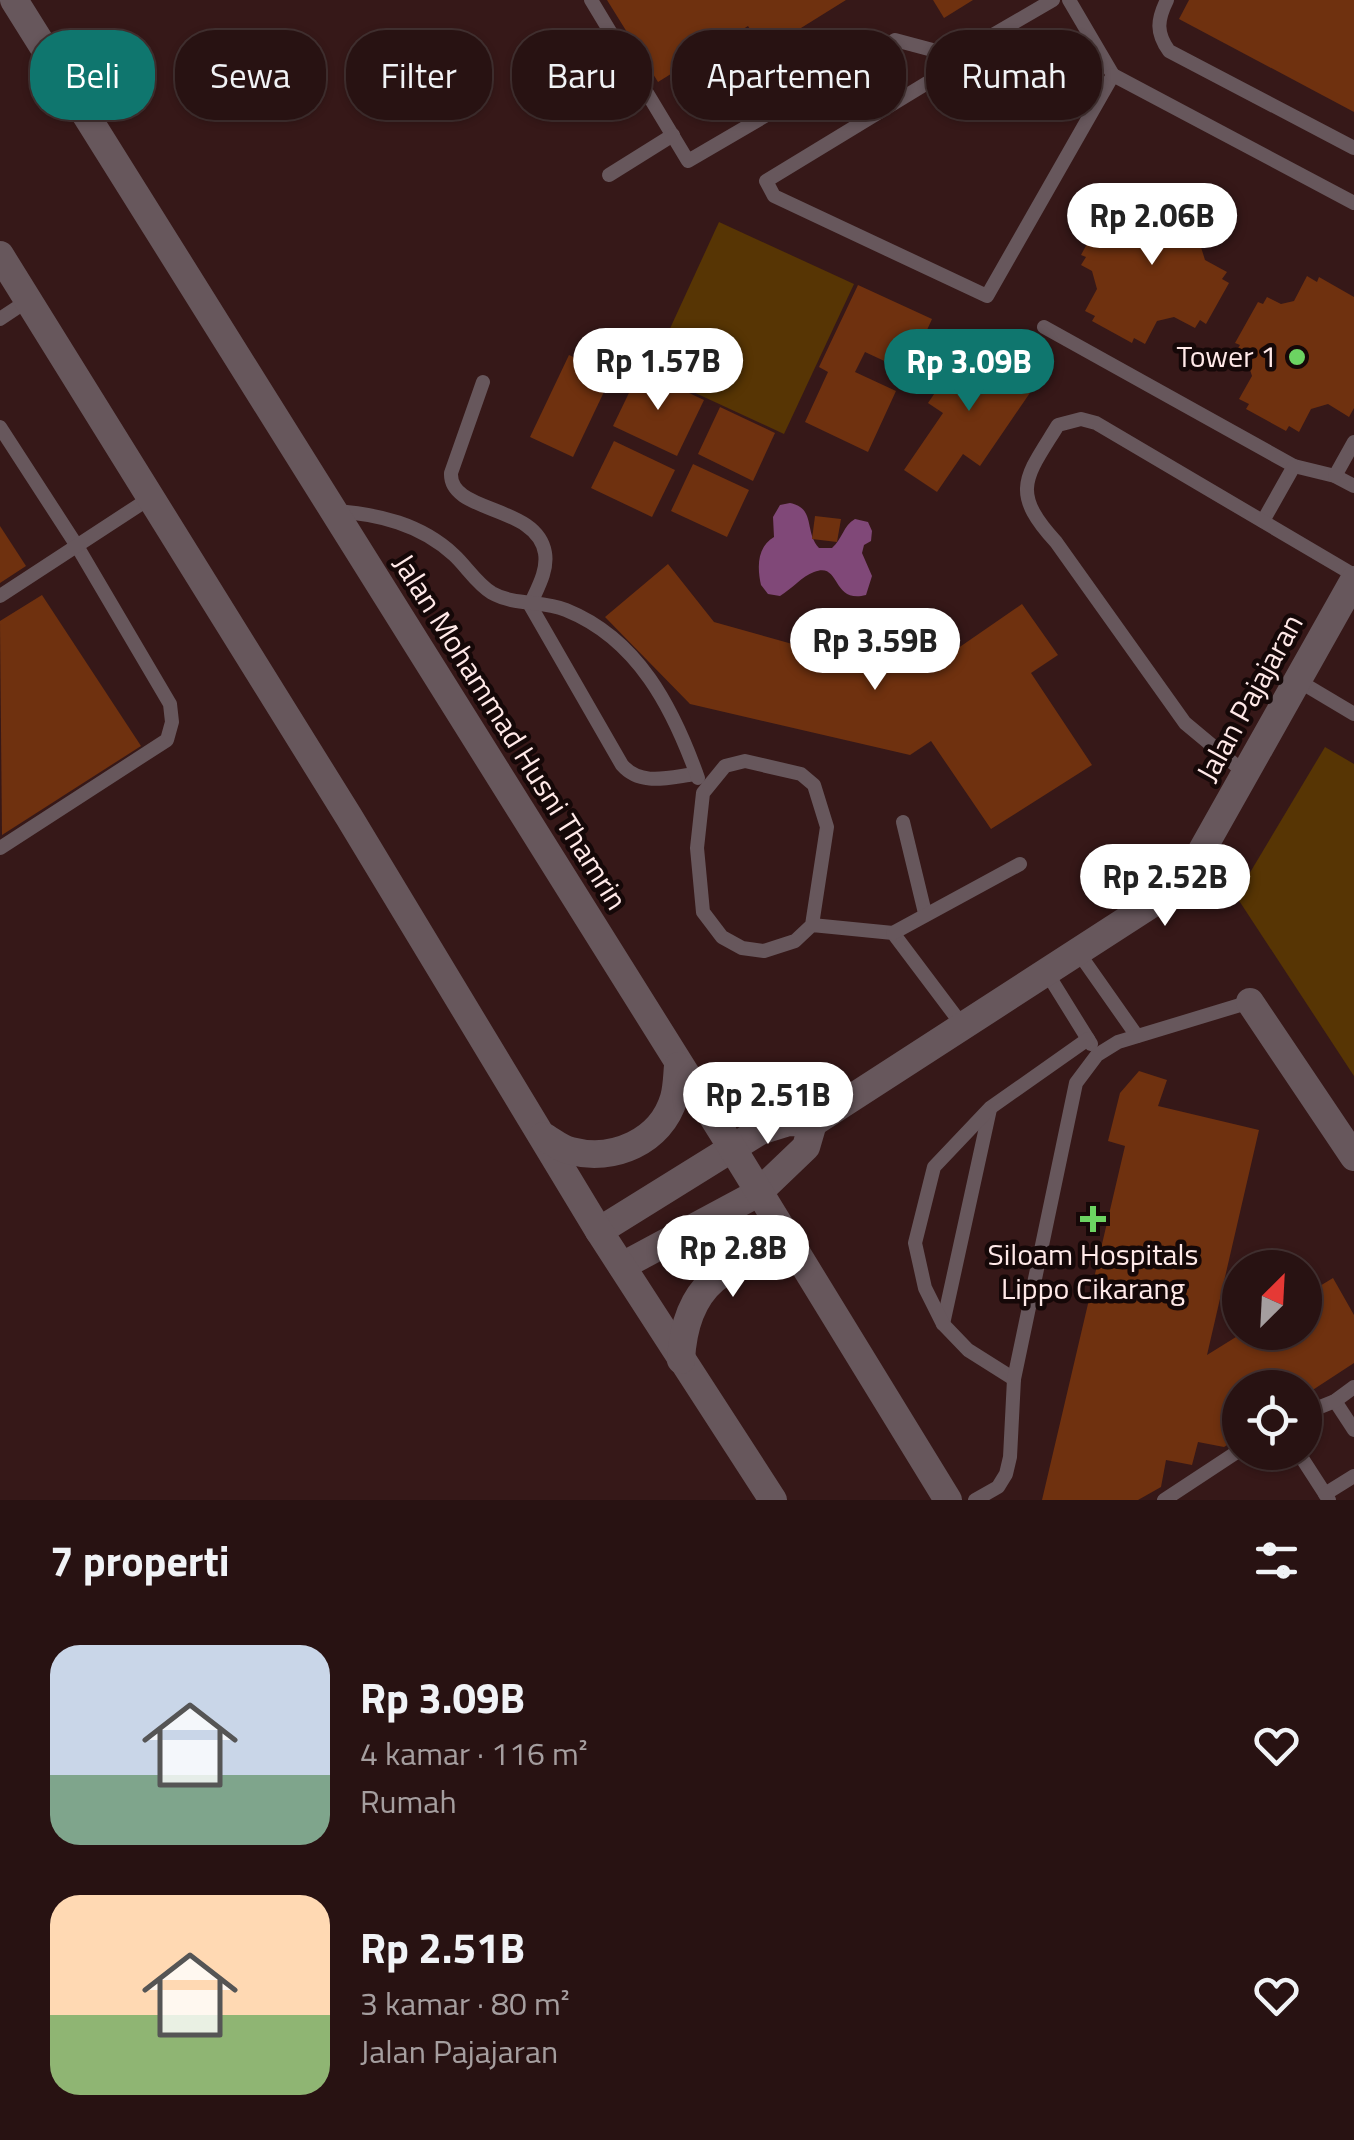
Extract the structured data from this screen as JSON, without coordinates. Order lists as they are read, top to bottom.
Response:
{
  "streets": {
    "street": ["Jalan Pajajaran", "Jalan Mohammad Husni Thamrin"]
  },
  "crossings": [
    ["Jalan Pajajaran", "Jalan Mohammad Husni Thamrin"]
  ],
  "places": {
    "other": ["Tower 1"],
    "health": ["Siloam Hospitals Lippo Cikarang"]
  },
  "north": "top right",
  "page": {
    "chip": [
      "Beli",
      "Sewa",
      "Filter",
      "Baru",
      "Apartemen",
      "Rumah"
    ],
    "price": [
      "Rp 2.06B",
      "Rp 1.57B",
      "Rp 3.09B",
      "Rp 3.59B",
      "Rp 2.52B",
      "Rp 2.51B",
      "Rp 2.8B"
    ],
    "heading": "7 properti",
    "list": [
      {
        "name": "Rp 3.09B",
        "note": "4 kamar · 116 m² · Rumah"
      },
      {
        "name": "Rp 2.51B",
        "note": "3 kamar · 80 m² · Jalan Pajajaran"
      }
    ]
  }
}
